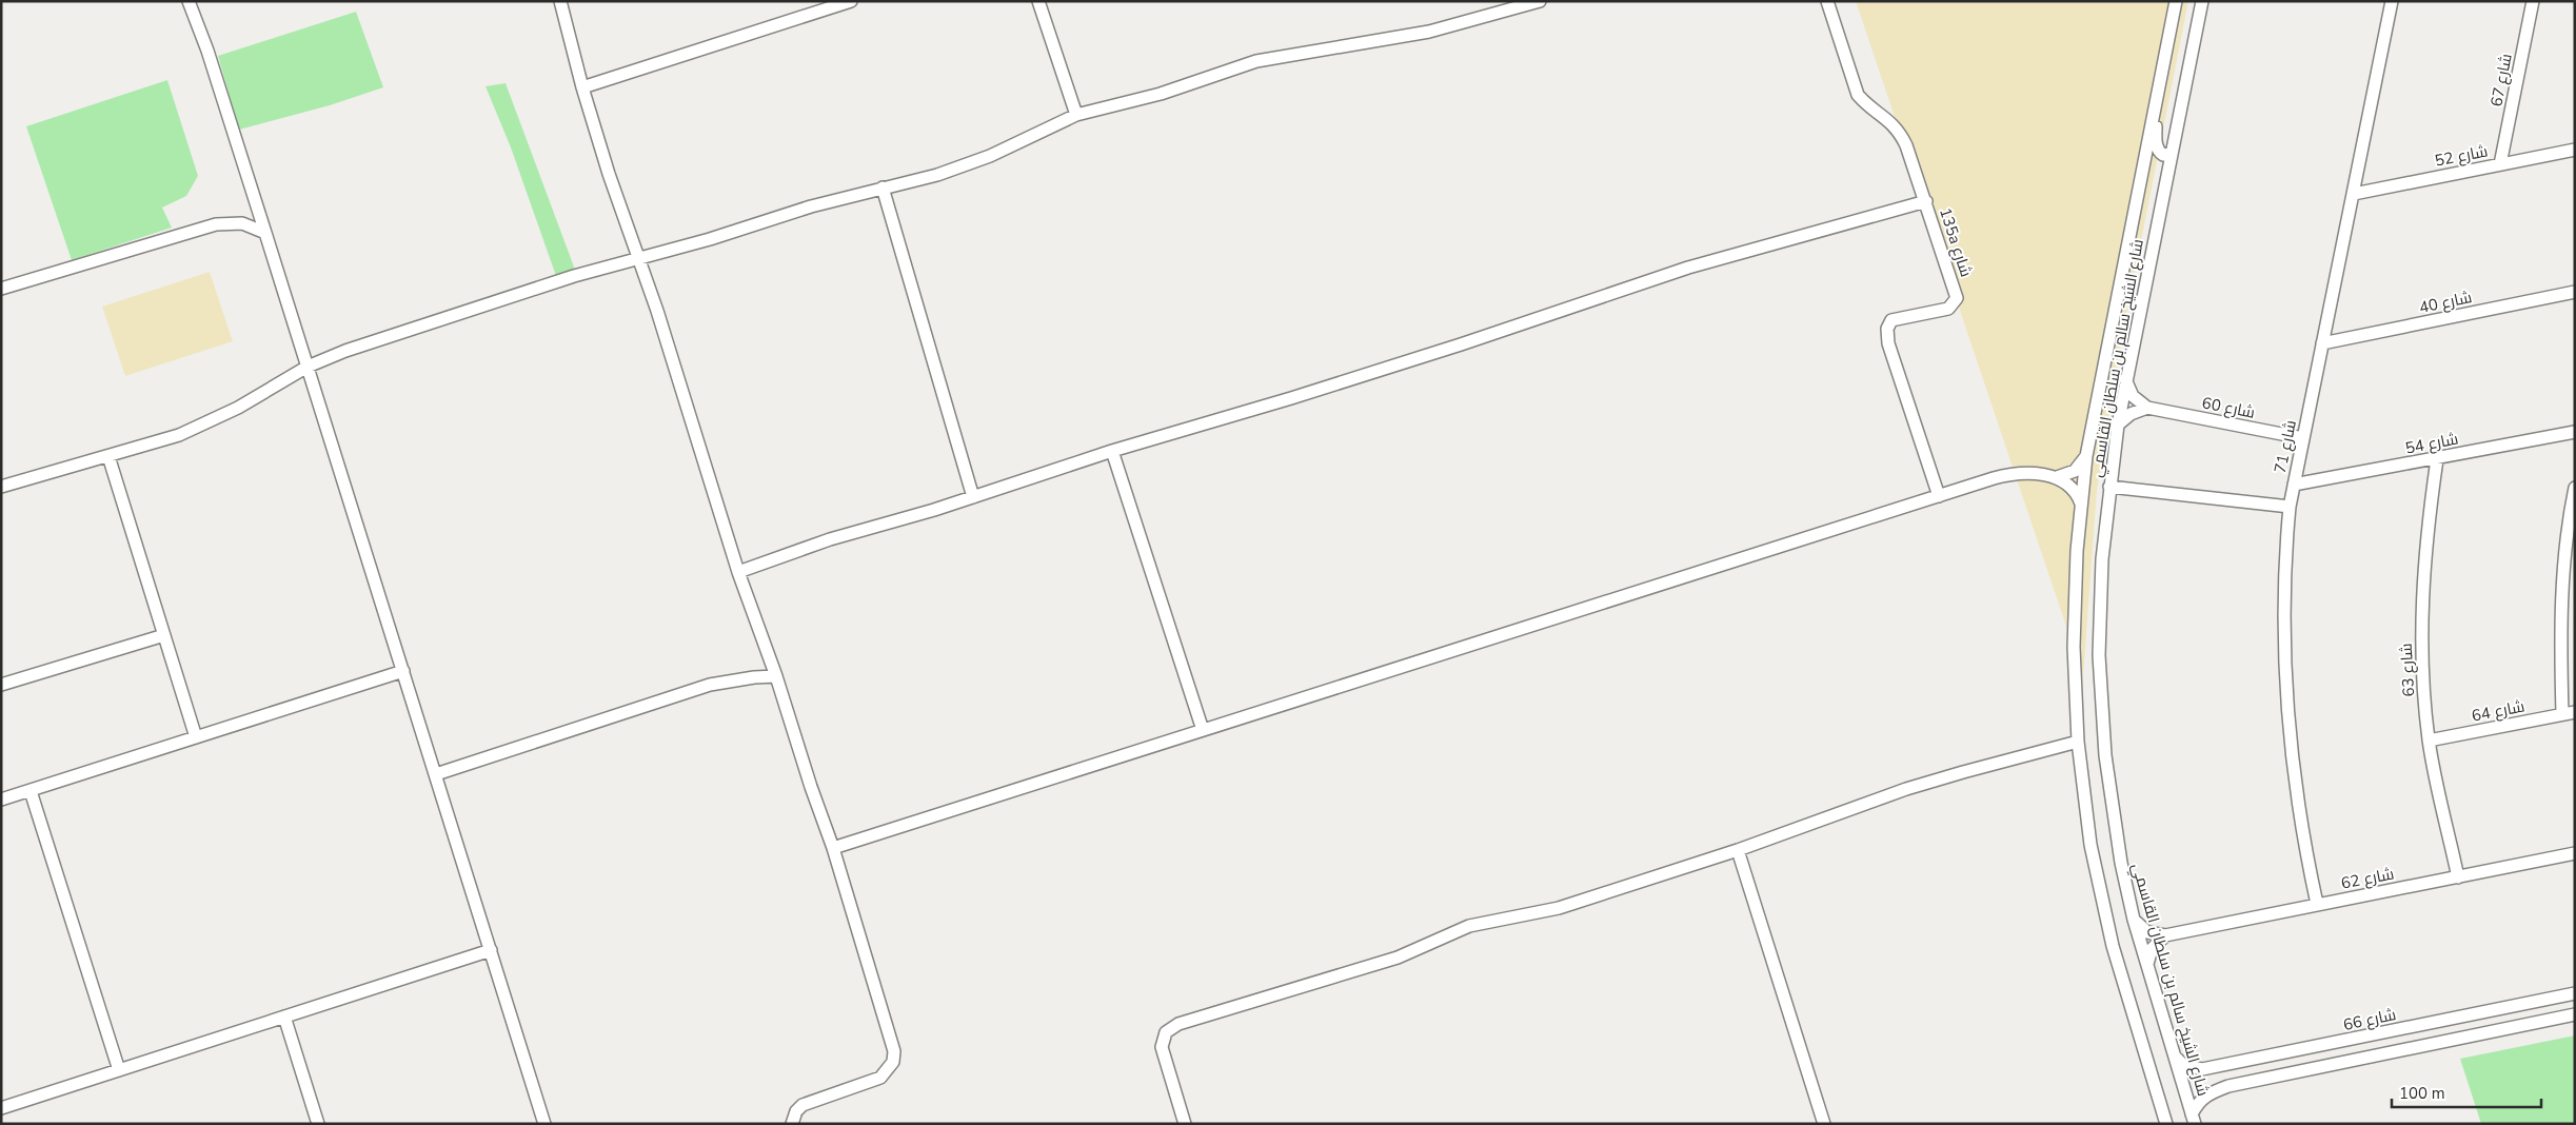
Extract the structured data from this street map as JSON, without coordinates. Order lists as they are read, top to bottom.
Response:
{
  "streets": {
    "street": [
      "شارع 67",
      "شارع 52",
      "135a شارع",
      "شارع 40",
      "شارع الشيخ سالم بن سلطان القاسمي",
      "شارع 60",
      "شارع 54",
      "شارع 71",
      "شارع 63",
      "شارع 64",
      "شارع 62",
      "شارع 66"
    ]
  },
  "crossings": [
    ["شارع 67", "شارع 52"],
    ["شارع 52", "شارع 71"],
    ["شارع 40", "شارع 71"],
    ["شارع الشيخ سالم بن سلطان القاسمي", "شارع 66"],
    ["شارع 60", "شارع 71"],
    ["شارع 54", "شارع 71"],
    ["شارع 54", "شارع 63"],
    ["شارع 71", "شارع 62"],
    ["شارع 63", "شارع 64"],
    ["شارع 63", "شارع 62"]
  ],
  "scale_bar": "100 m"
}
